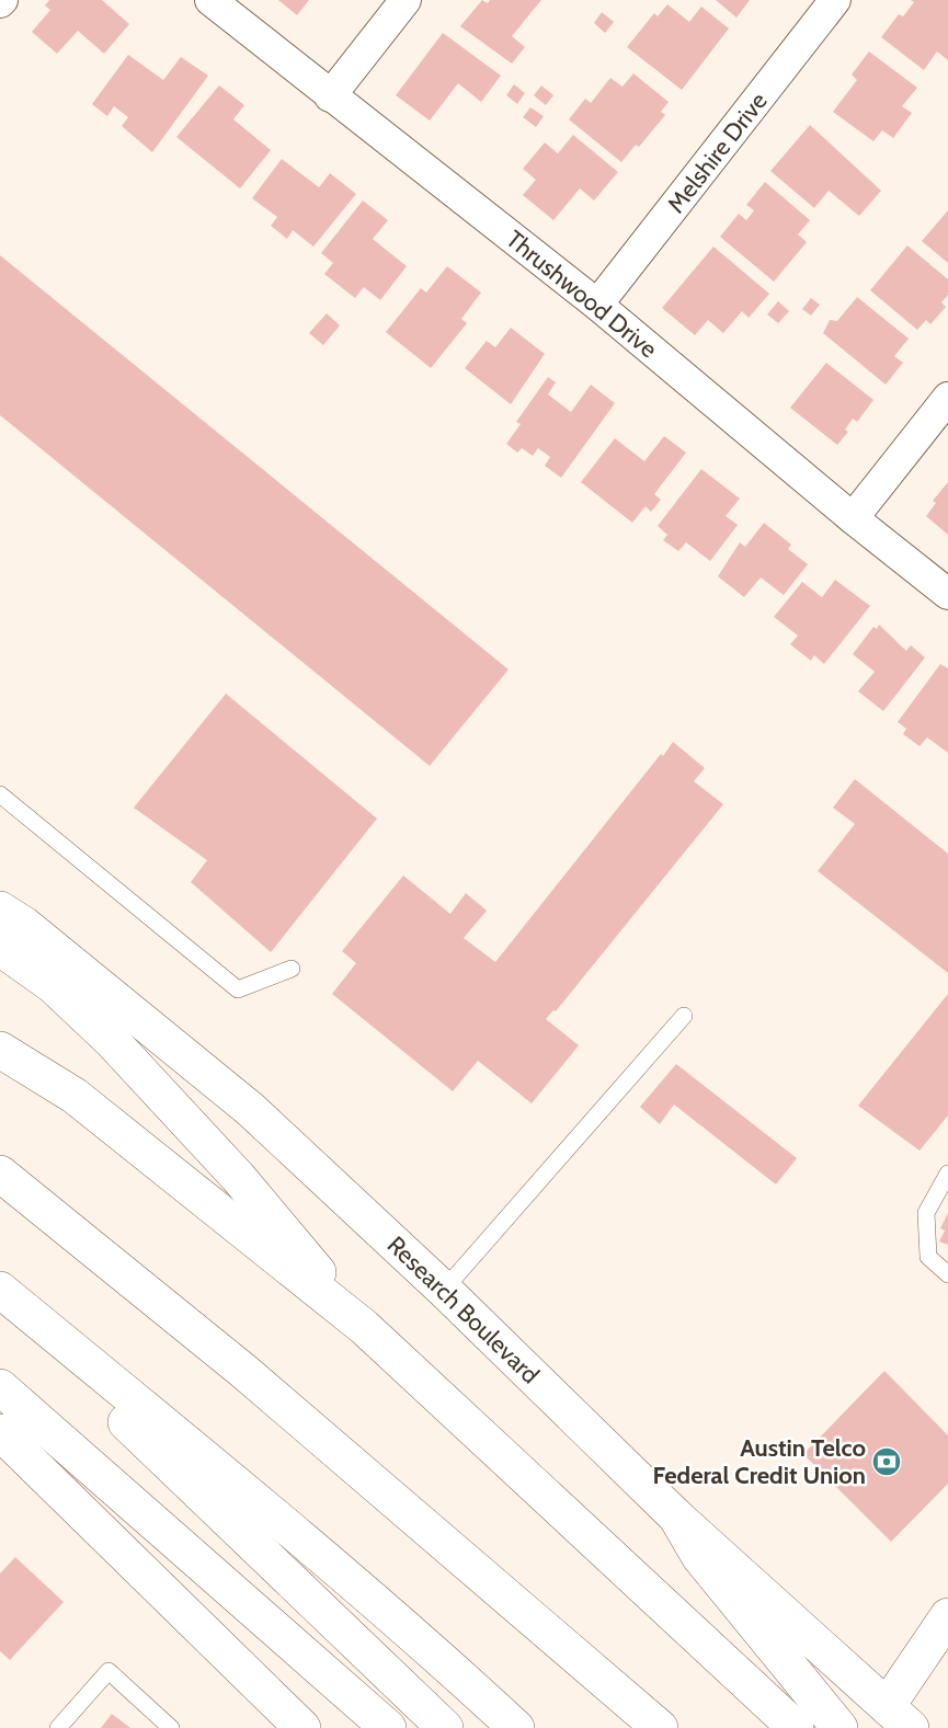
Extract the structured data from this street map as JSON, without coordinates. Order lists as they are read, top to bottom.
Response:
{
  "streets": {
    "main road": ["Research Boulevard"],
    "street": ["Melshire Drive", "Thrushwood Drive"]
  },
  "crossings": [
    ["Melshire Drive", "Thrushwood Drive"]
  ],
  "places": {
    "bank": ["Austin Telco Federal Credit Union"]
  }
}
